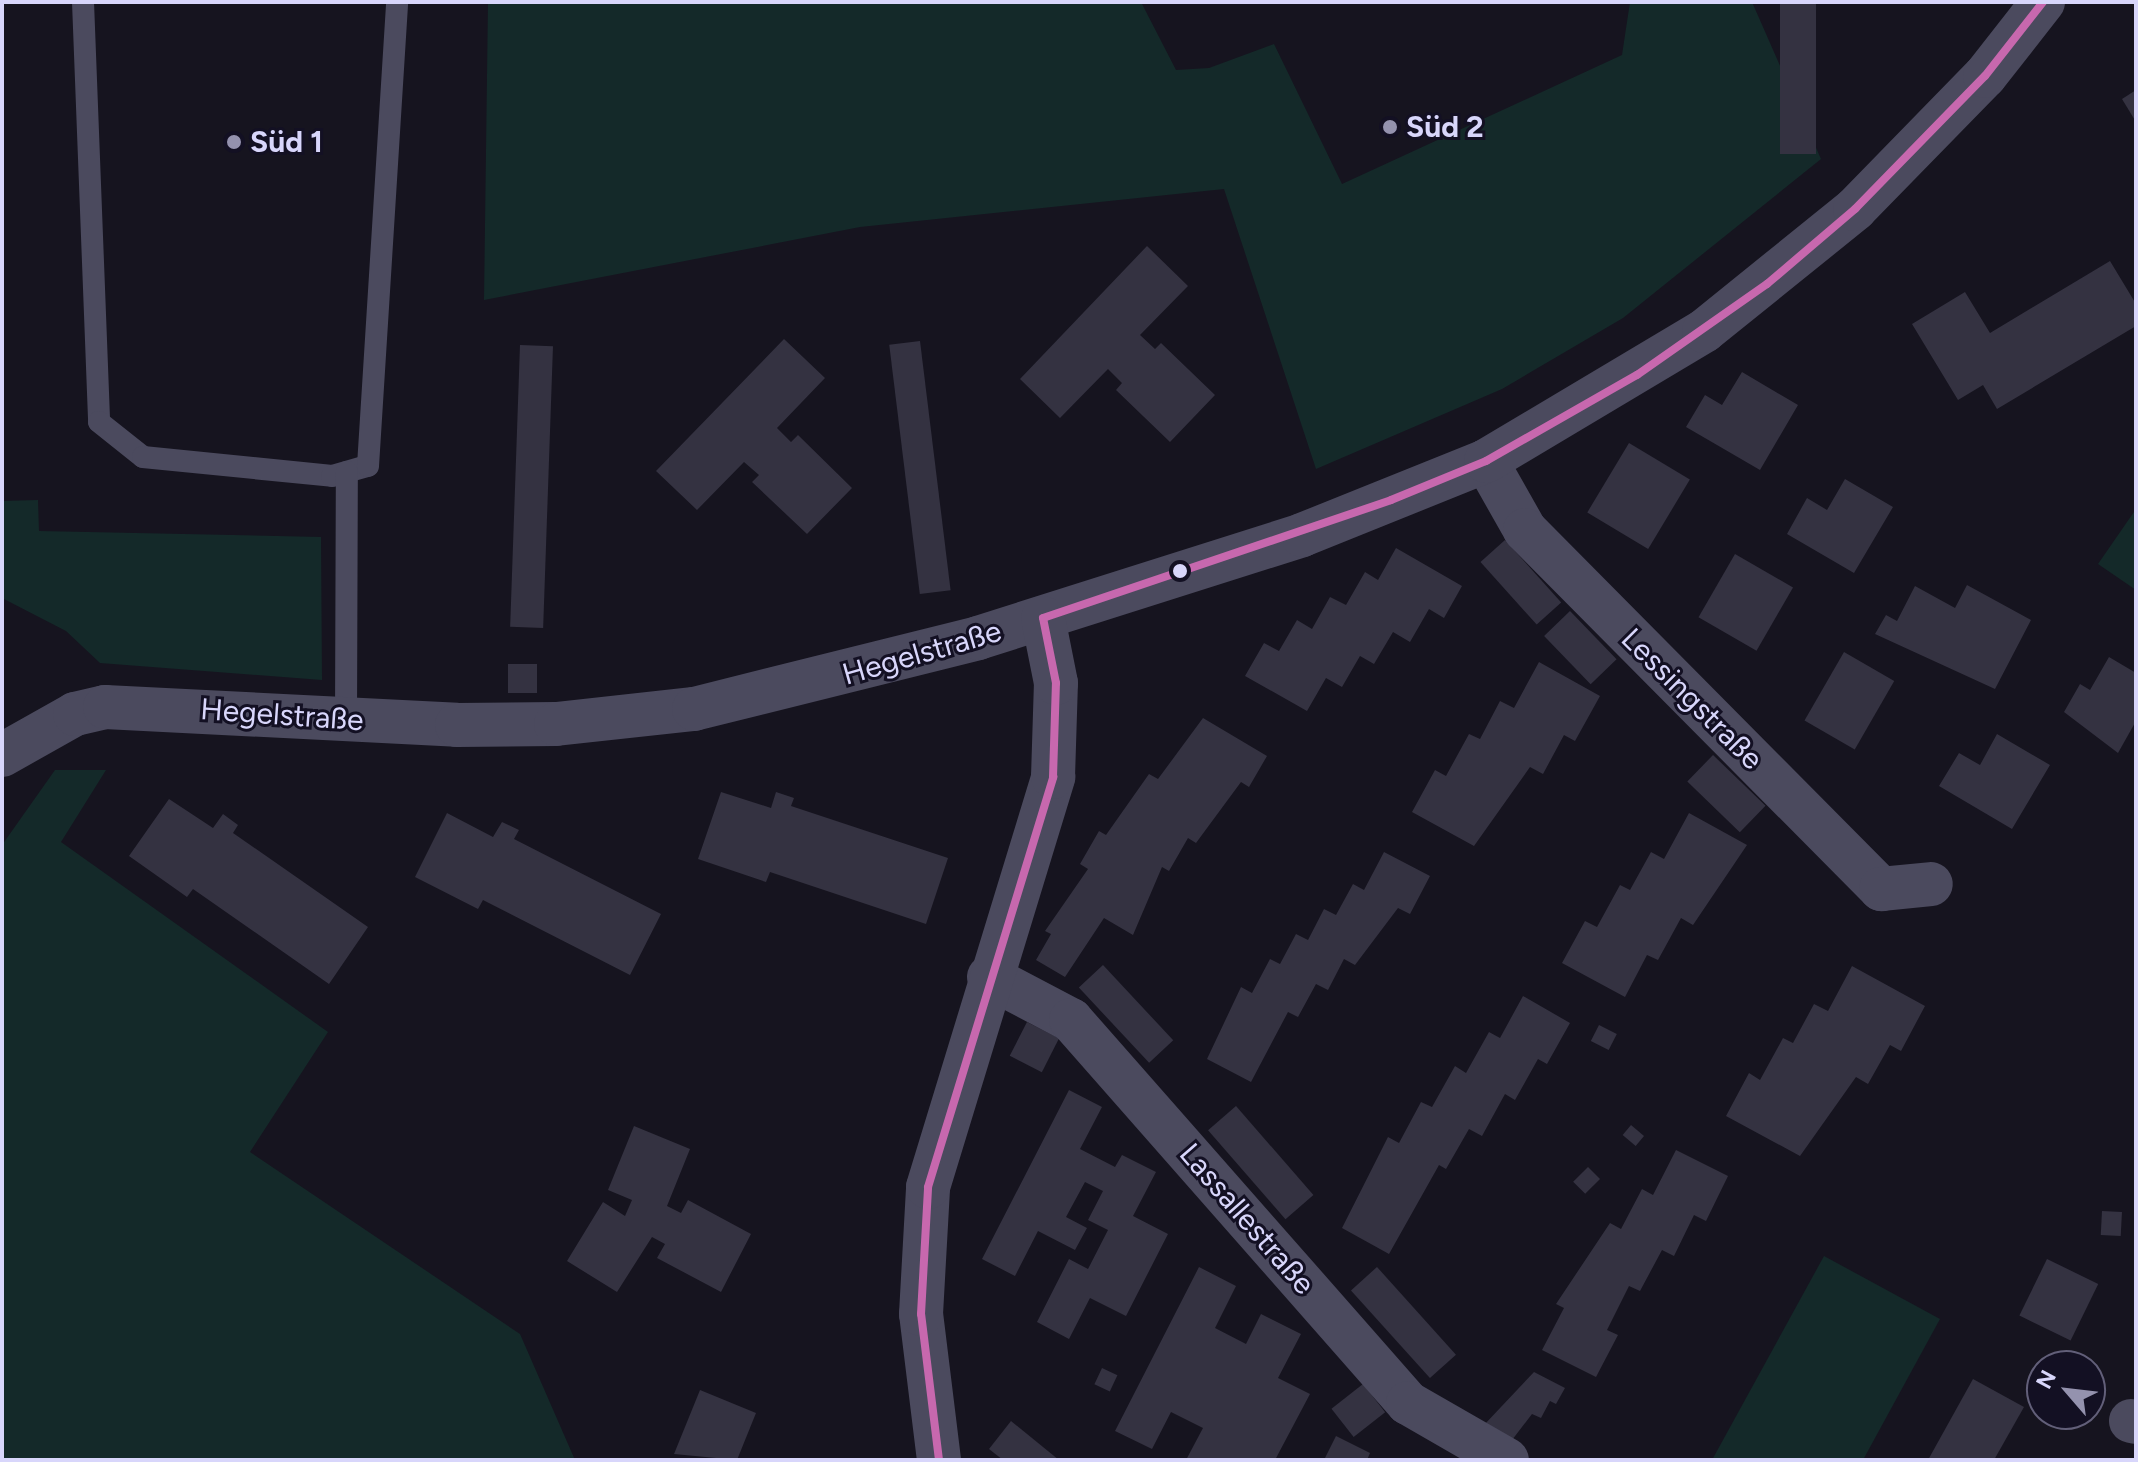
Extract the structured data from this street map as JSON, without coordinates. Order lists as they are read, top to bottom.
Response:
{
  "streets": {
    "street": ["Hegelstraße", "Lessingstraße", "Lassallestraße"]
  },
  "crossings": [
    ["Hegelstraße", "Lessingstraße"]
  ],
  "places": ["Süd 2", "Süd 1"],
  "north": "top left"
}
